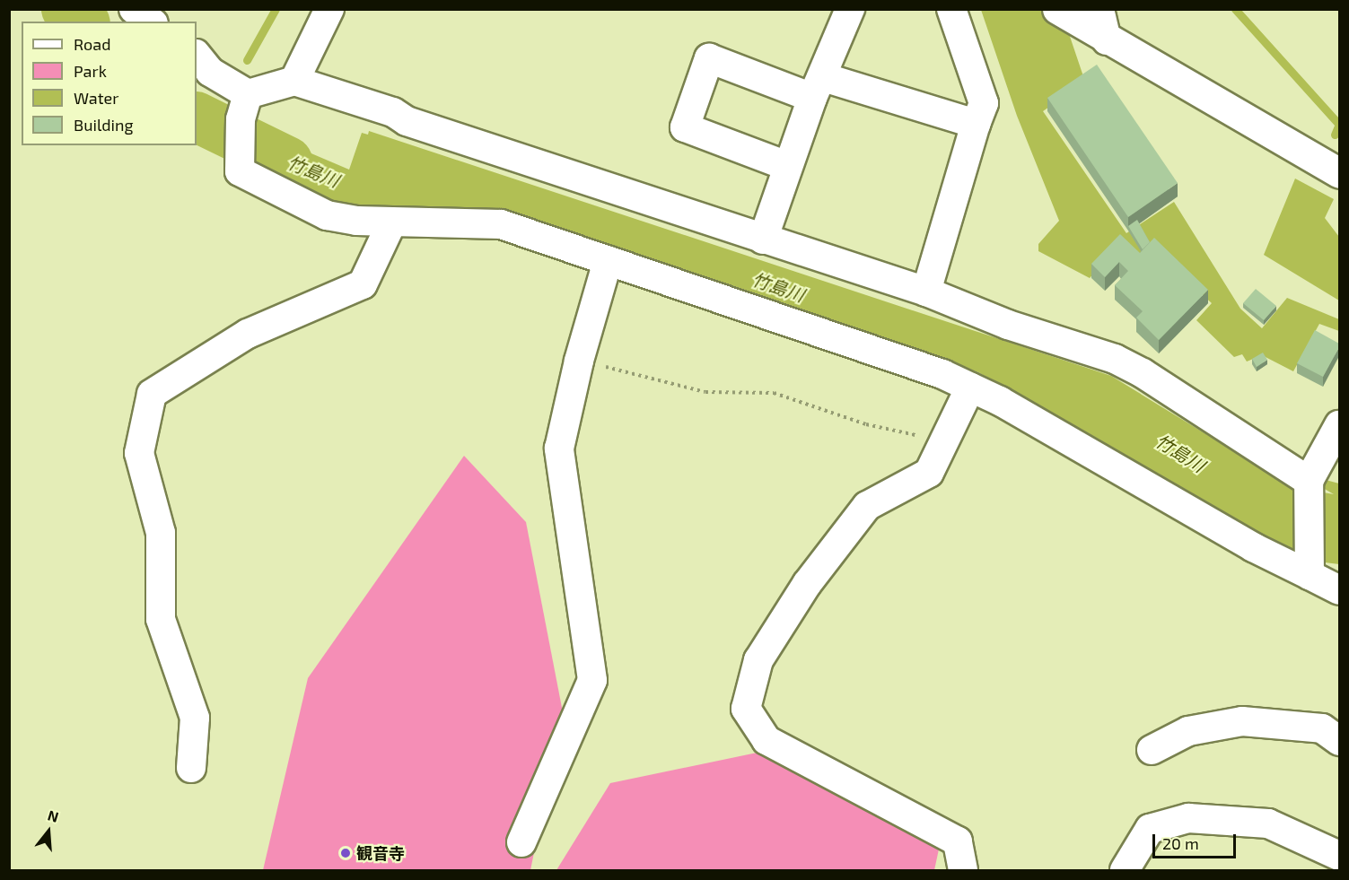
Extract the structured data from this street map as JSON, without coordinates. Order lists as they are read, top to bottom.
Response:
{
  "water": ["竹島川"],
  "places": ["観音寺"],
  "legend": [
    "Road",
    "Park",
    "Water",
    "Building"
  ],
  "scale_bar": "20 m",
  "north": "top"
}
